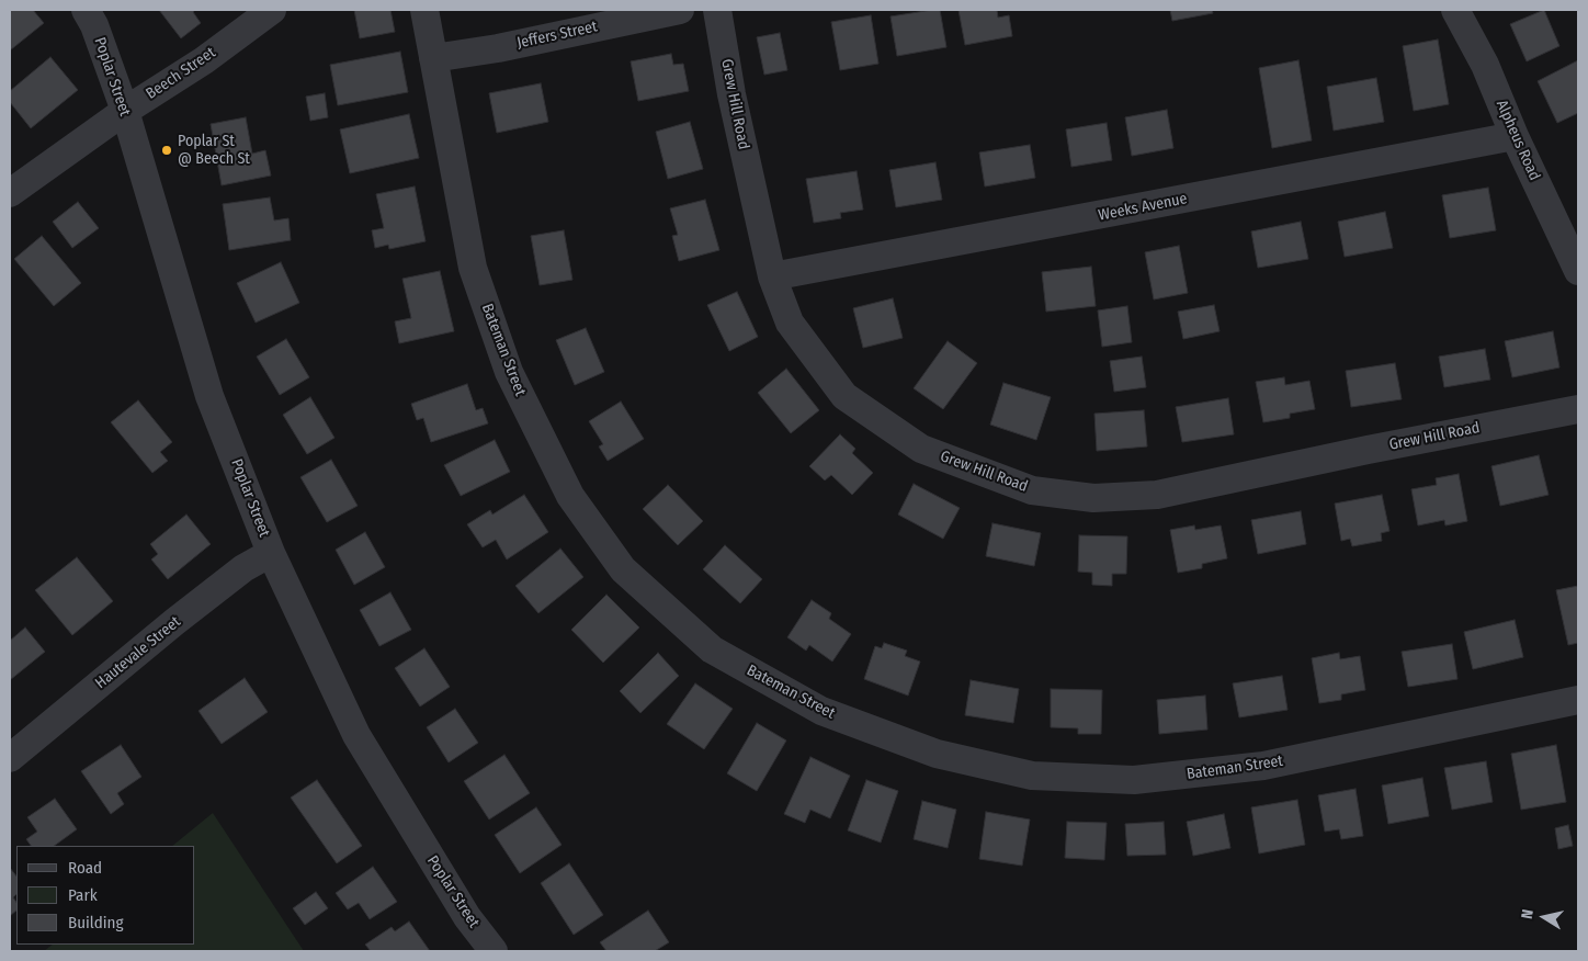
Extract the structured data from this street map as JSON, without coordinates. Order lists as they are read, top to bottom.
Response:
{
  "streets": {
    "street": [
      "Jeffers Street",
      "Beech Street",
      "Poplar Street",
      "Grew Hill Road",
      "Alpheus Road",
      "Weeks Avenue",
      "Bateman Street",
      "Hautevale Street"
    ]
  },
  "crossings": [
    ["Jeffers Street", "Bateman Street"],
    ["Beech Street", "Poplar Street"],
    ["Poplar Street", "Hautevale Street"],
    ["Grew Hill Road", "Weeks Avenue"],
    ["Alpheus Road", "Weeks Avenue"]
  ],
  "places": ["Poplar St @ Beech St"],
  "legend": ["Road", "Park", "Building"],
  "north": "left"
}
